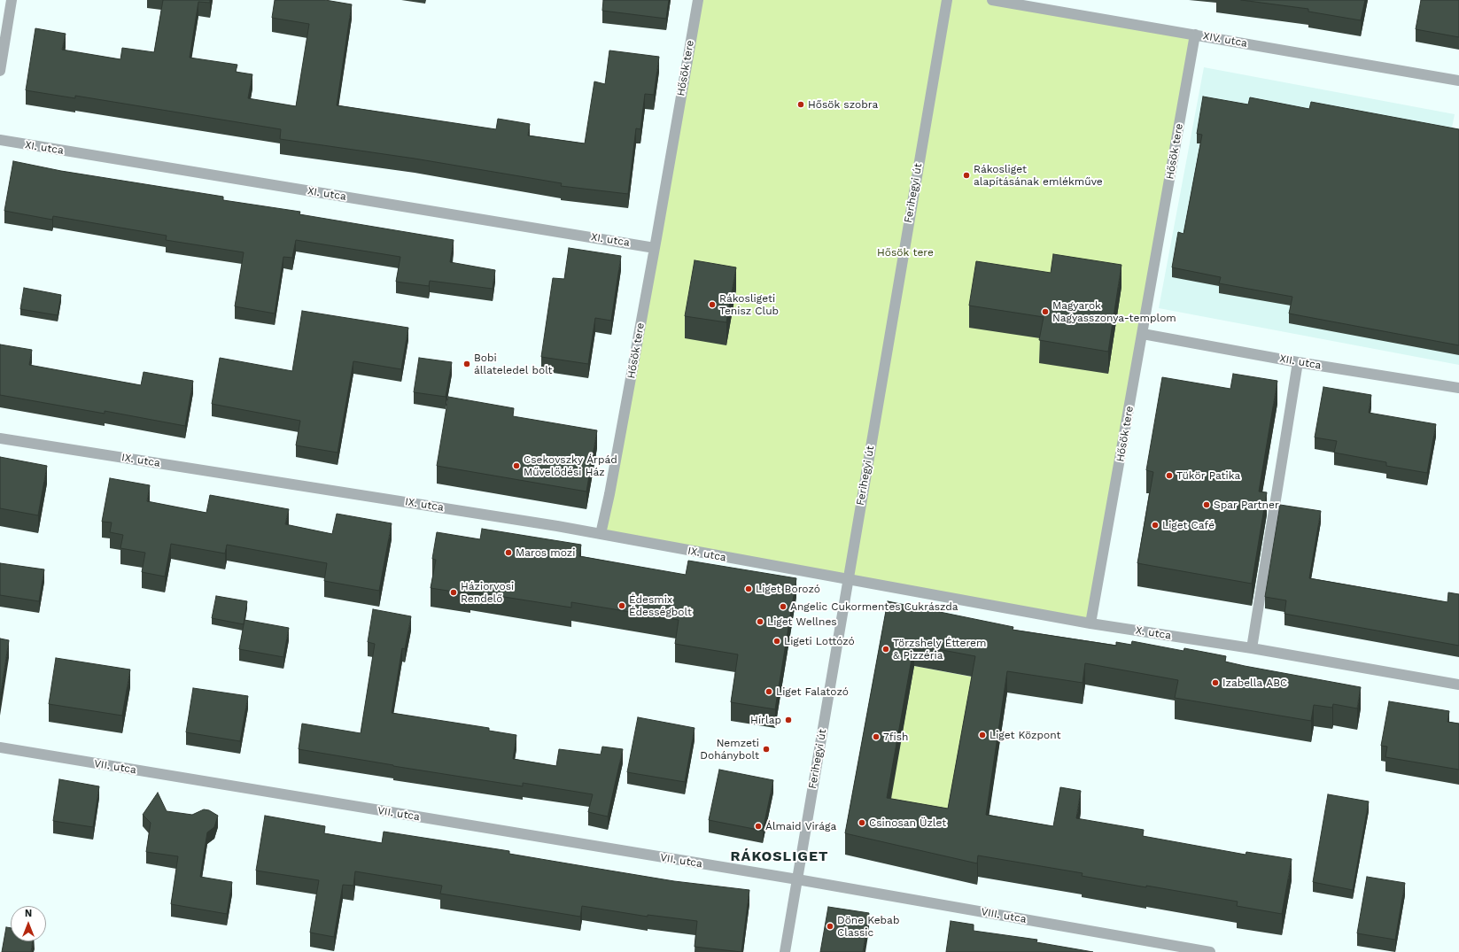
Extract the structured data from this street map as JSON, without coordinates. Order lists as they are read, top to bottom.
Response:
{
  "streets": {
    "street": [
      "XIV. utca",
      "Hősök tere",
      "XI. utca",
      "Ferihegyi út",
      "XII. utca",
      "IX. utca",
      "X. utca",
      "VII. utca",
      "VIII. utca"
    ]
  },
  "crossings": [
    ["XIV. utca", "Hősök tere"],
    ["Hősök tere", "XI. utca"],
    ["Hősök tere", "XII. utca"],
    ["Hősök tere", "IX. utca"],
    ["Hősök tere", "X. utca"],
    ["Ferihegyi út", "IX. utca"],
    ["Ferihegyi út", "X. utca"],
    ["Ferihegyi út", "VII. utca"],
    ["Ferihegyi út", "VIII. utca"],
    ["IX. utca", "X. utca"],
    ["VII. utca", "VIII. utca"]
  ],
  "districts": ["RÁKOSLIGET"],
  "parks": ["Hősök tere"],
  "places": [
    "Hősök szobra",
    "Rákosliget alapításának emlékműve",
    "Rákosligeti Tenisz Club",
    "Magyarok Nagyasszonya-templom",
    "Bobi állateledel bolt",
    "Csekovszky Árpád Művelődési Ház",
    "Tükör Patika",
    "Spar Partner",
    "Liget Café",
    "Maros mozi",
    "Liget Borozó",
    "Háziorvosi Rendelő",
    "Édesmix Édességbolt",
    "Angelic Cukormentes Cukrászda",
    "Liget Wellnes",
    "Ligeti Lottózó",
    "Törzshely Étterem & Pizzéria",
    "Izabella ABC",
    "Liget Falatozó",
    "Hírlap",
    "Liget Központ",
    "7fish",
    "Nemzeti Dohánybolt",
    "Csinosan Üzlet",
    "Álmaid Virága",
    "Döne Kebab Classic"
  ],
  "north": "top"
}
